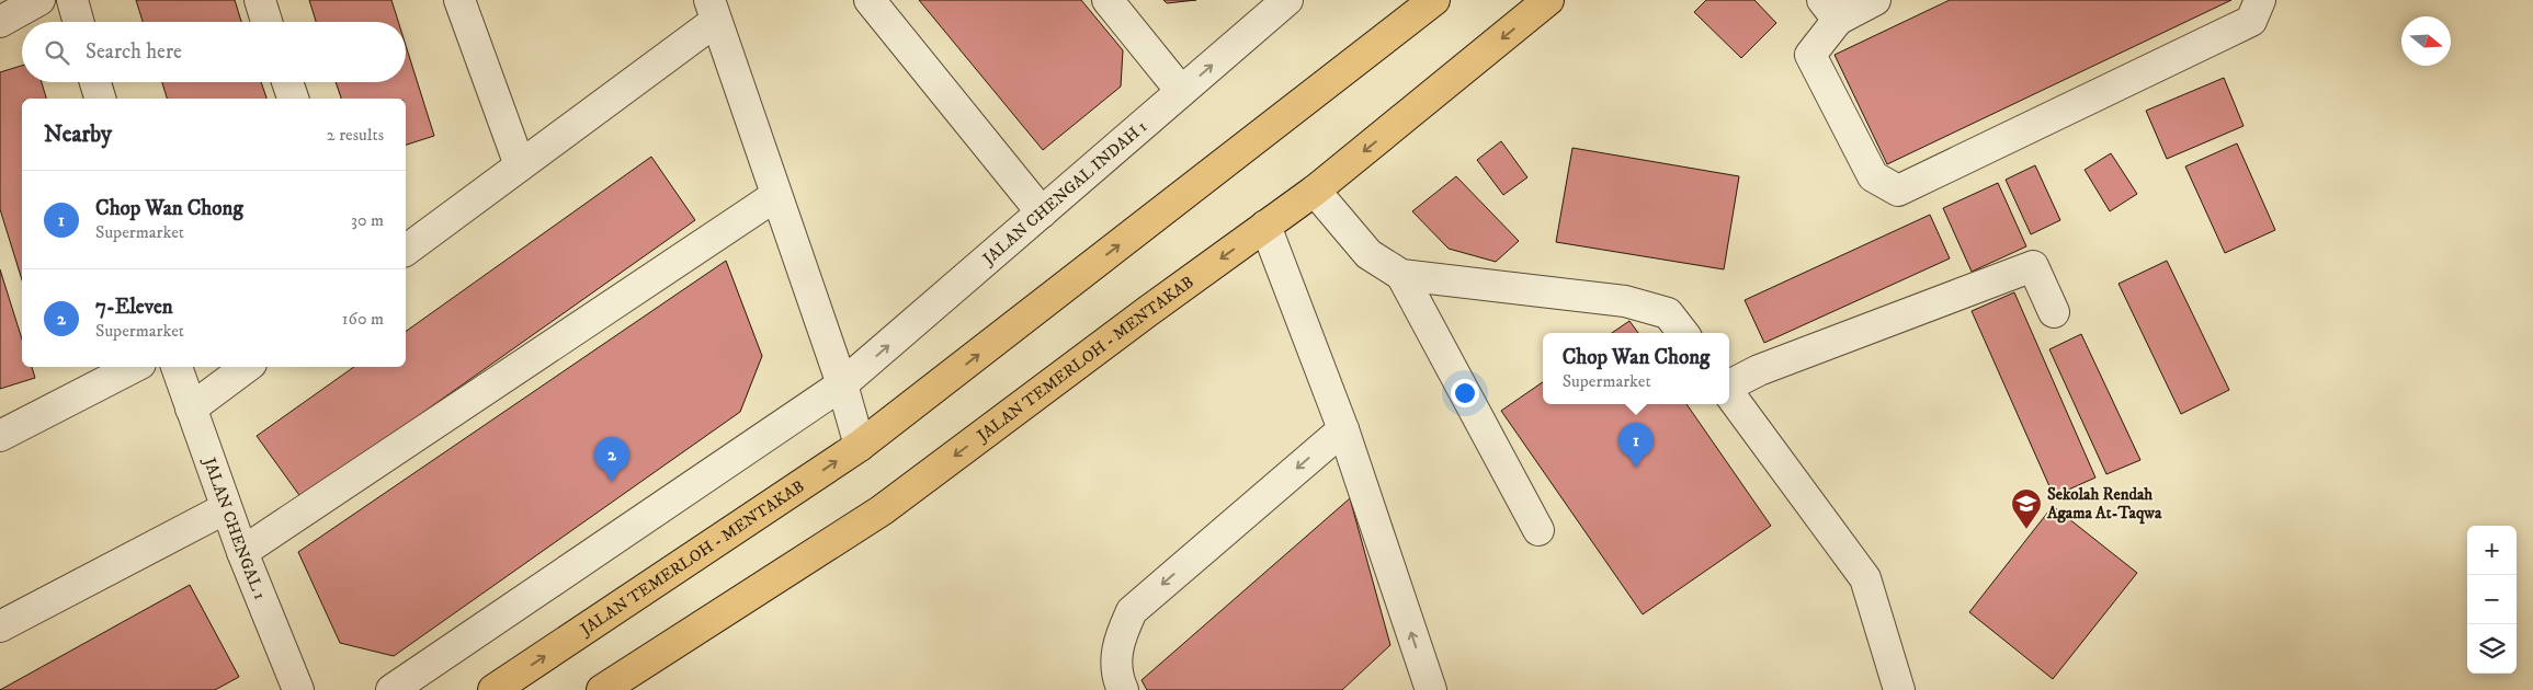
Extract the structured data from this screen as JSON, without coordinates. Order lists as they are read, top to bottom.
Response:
{
  "streets": {
    "main road": ["JALAN TEMERLOH - MENTAKAB"],
    "street": ["JALAN CHENGAL INDAH 1", "JALAN CHENGAL 1"]
  },
  "one_way": ["JALAN CHENGAL INDAH 1"],
  "places": {
    "school or university": ["Sekolah Rendah Agama At-Taqwa"]
  },
  "north": "right",
  "page": {
    "search": "Search here",
    "heading": ["Nearby", "2 results"],
    "list": [
      {
        "mark": "1",
        "name": "Chop Wan Chong",
        "note": "Supermarket",
        "value": "30 m"
      },
      {
        "mark": "2",
        "name": "7-Eleven",
        "note": "Supermarket",
        "value": "160 m"
      }
    ],
    "popup": ["Chop Wan Chong", "Supermarket"],
    "pins": ["1", "2"],
    "map_buttons": ["+", "−"]
  }
}
